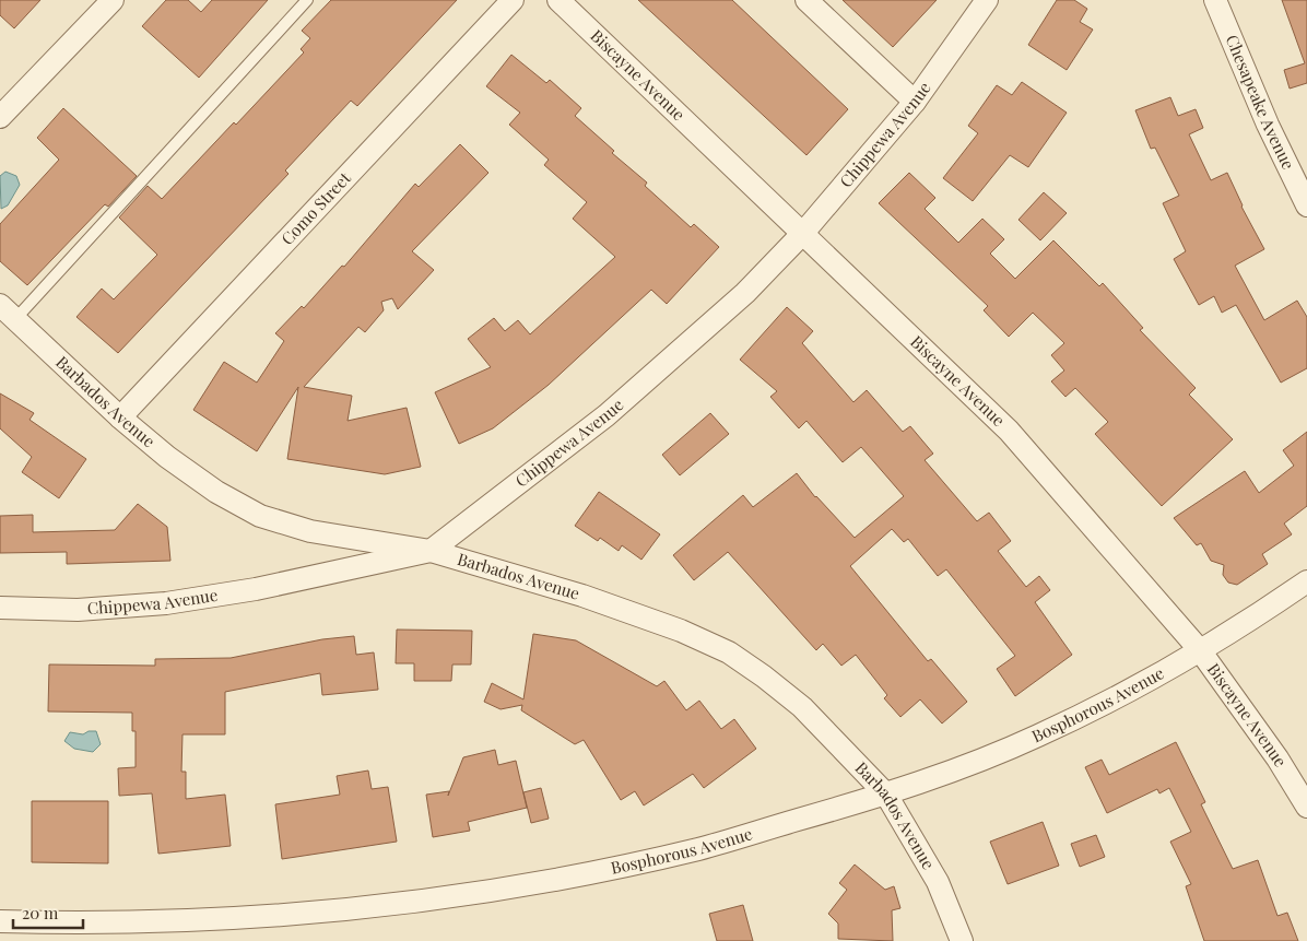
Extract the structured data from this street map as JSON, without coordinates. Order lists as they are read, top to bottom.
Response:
{
  "streets": {
    "street": [
      "Biscayne Avenue",
      "Chesapeake Avenue",
      "Chippewa Avenue",
      "Como Street",
      "Barbados Avenue",
      "Bosphorous Avenue"
    ]
  },
  "crossings": [
    ["Biscayne Avenue", "Chippewa Avenue"],
    ["Biscayne Avenue", "Bosphorous Avenue"],
    ["Chippewa Avenue", "Barbados Avenue"],
    ["Como Street", "Barbados Avenue"],
    ["Barbados Avenue", "Bosphorous Avenue"]
  ],
  "scale_bar": "20 m"
}
